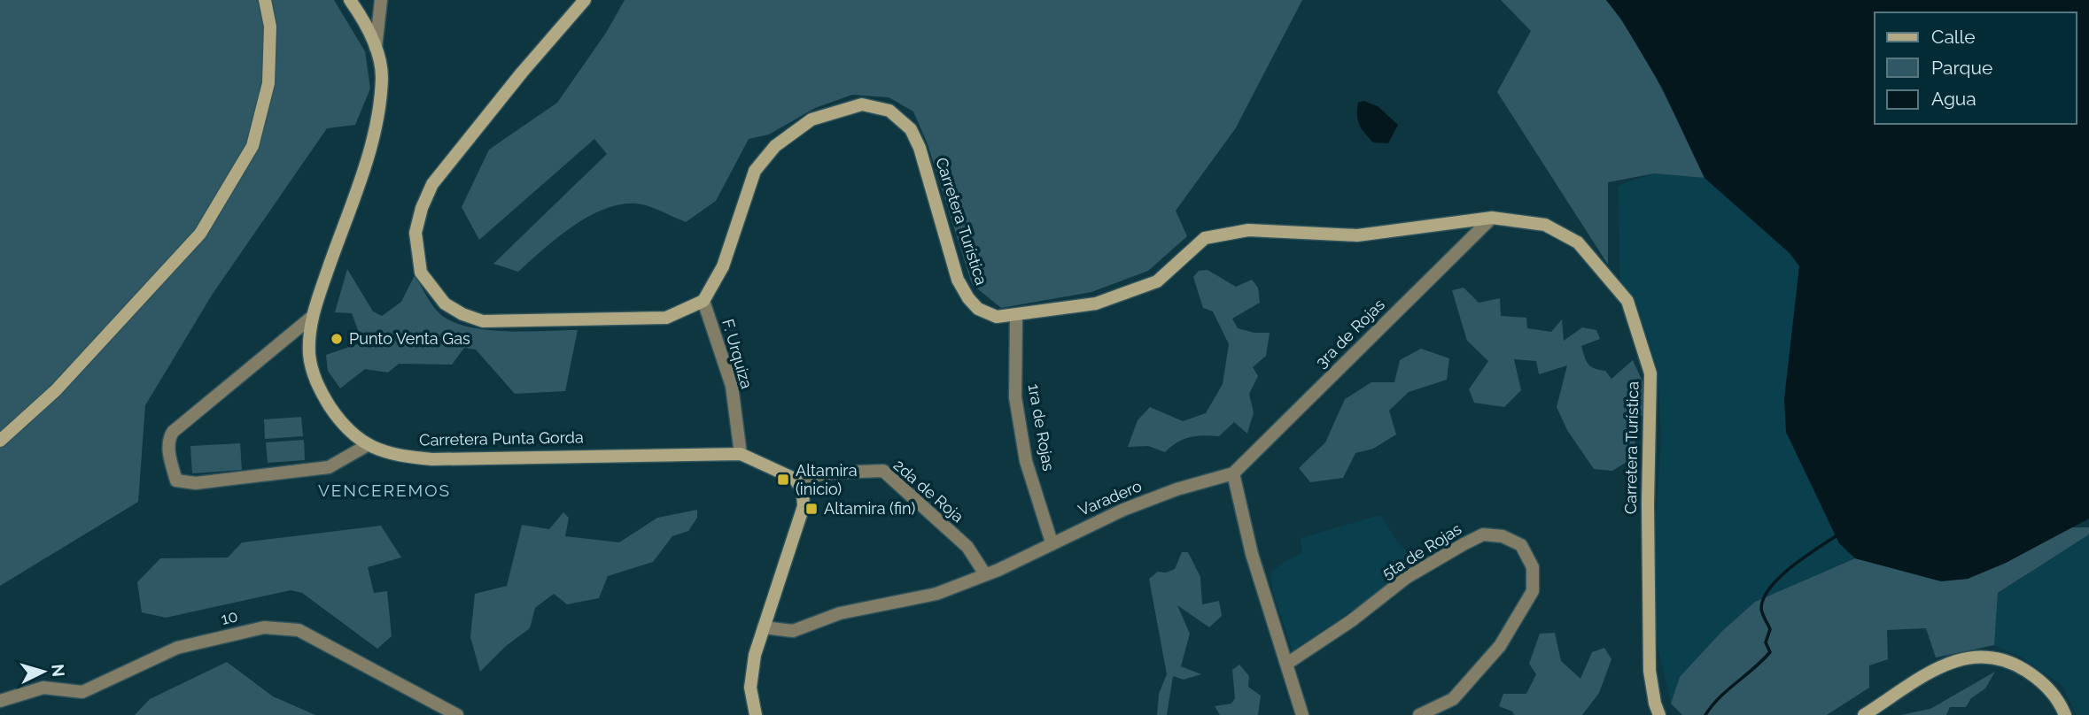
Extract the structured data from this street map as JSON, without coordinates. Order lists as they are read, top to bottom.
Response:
{
  "streets": {
    "main road": ["Carretera Turística", "Carretera Punta Gorda"],
    "street": [
      "3ra de Rojas",
      "F. Urquiza",
      "1ra de Rojas",
      "2da de Roja",
      "Varadero",
      "5ta de Rojas",
      "10"
    ]
  },
  "crossings": [
    ["Carretera Turística", "3ra de Rojas"],
    ["Carretera Turística", "F. Urquiza"],
    ["Carretera Turística", "1ra de Rojas"],
    ["3ra de Rojas", "Varadero"],
    ["F. Urquiza", "Carretera Punta Gorda"],
    ["1ra de Rojas", "Varadero"],
    ["Carretera Punta Gorda", "2da de Roja"],
    ["2da de Roja", "Varadero"]
  ],
  "districts": ["VENCEREMOS"],
  "places": {
    "other": ["Punto Venta Gas"],
    "transit": ["Altamira (inicio)", "Altamira (fin)"]
  },
  "legend": ["Calle", "Parque", "Agua"],
  "north": "right"
}
